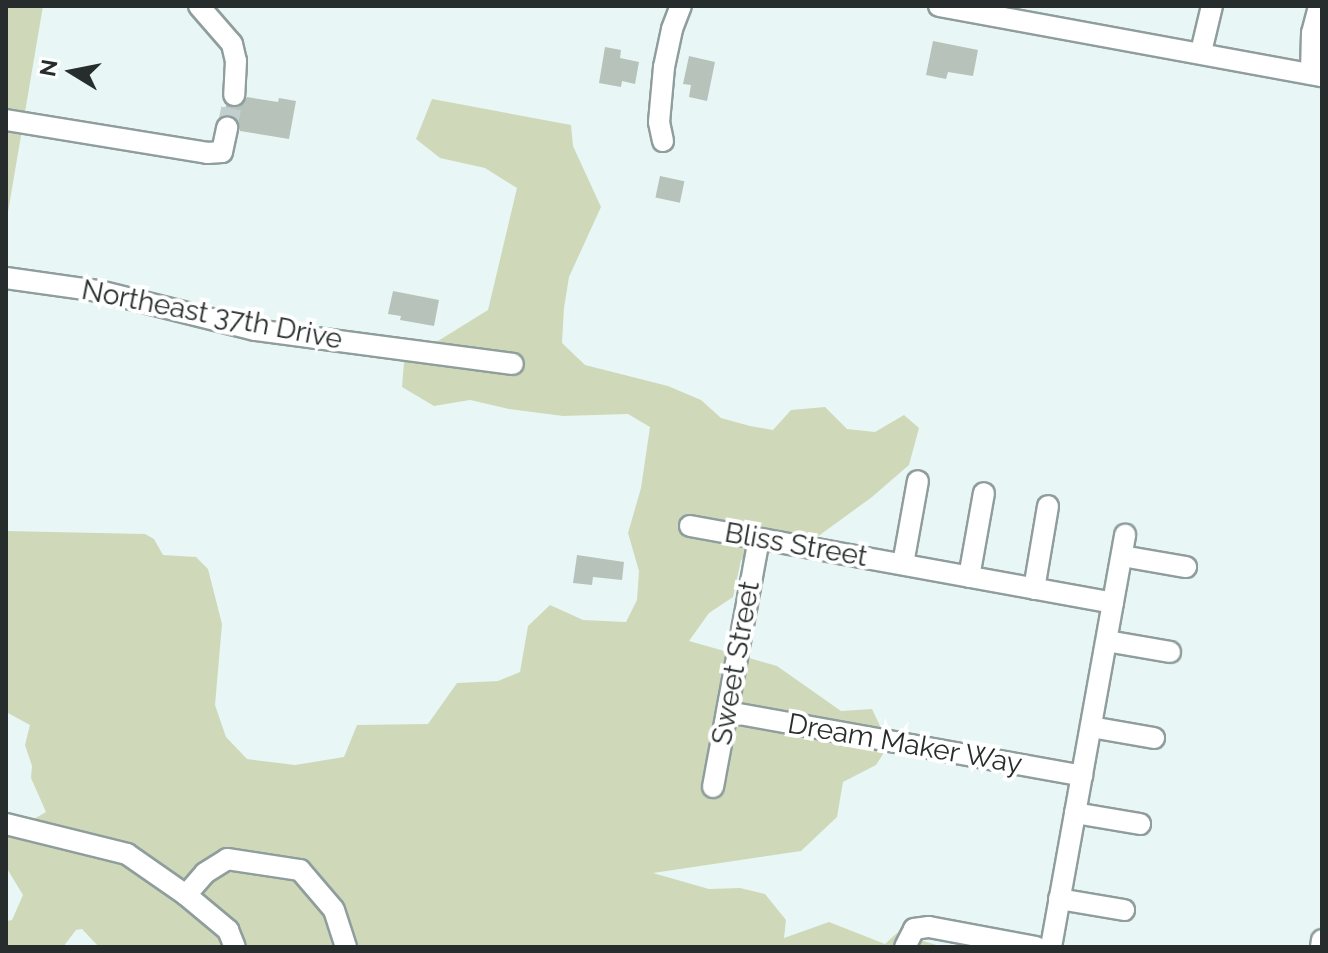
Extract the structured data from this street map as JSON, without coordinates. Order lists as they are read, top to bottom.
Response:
{
  "streets": {
    "street": [
      "Northeast 37th Drive",
      "Bliss Street",
      "Sweet Street",
      "Dream Maker Way"
    ]
  },
  "crossings": [
    ["Bliss Street", "Sweet Street"],
    ["Sweet Street", "Dream Maker Way"]
  ],
  "north": "left"
}
